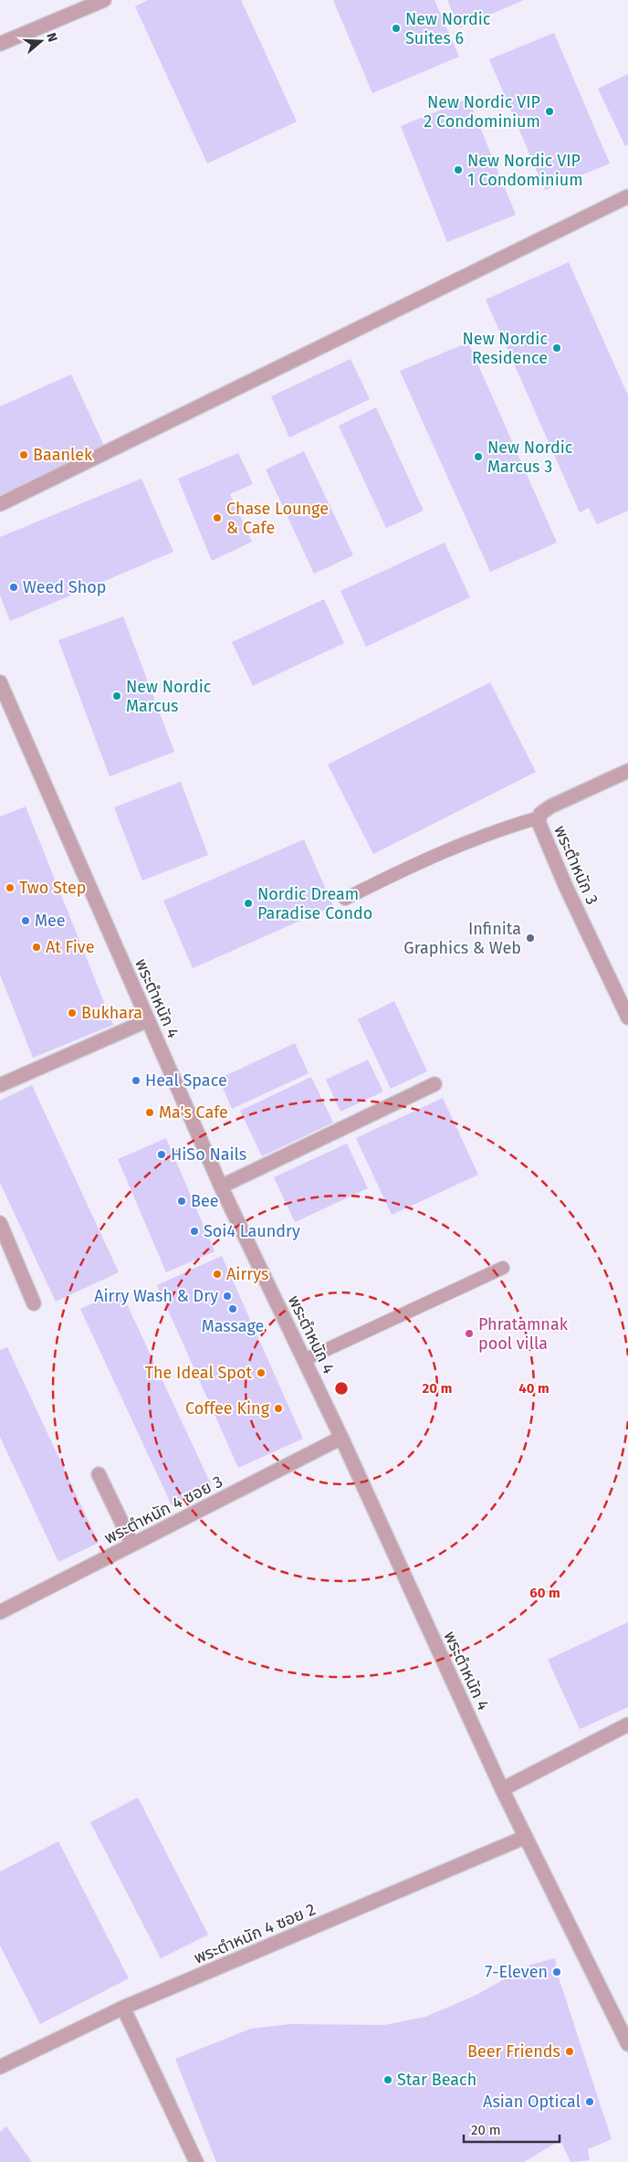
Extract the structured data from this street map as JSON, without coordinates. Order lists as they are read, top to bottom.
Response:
{
  "streets": {
    "street": [
      "พระตำหนัก 3",
      "พระตำหนัก 4",
      "พระตำหนัก 4 ซอย 3",
      "พระตำหนัก 4 ซอย 2"
    ]
  },
  "crossings": [
    ["พระตำหนัก 4", "พระตำหนัก 4 ซอย 3"],
    ["พระตำหนัก 4", "พระตำหนัก 4 ซอย 2"]
  ],
  "places": [
    "New Nordic Suites 6",
    "New Nordic VIP 2 Condominium",
    "New Nordic VIP 1 Condominium",
    "New Nordic Residence",
    "Baanlek",
    "New Nordic Marcus 3",
    "Chase Lounge & Cafe",
    "Weed Shop",
    "New Nordic Marcus",
    "Two Step",
    "Nordic Dream Paradise Condo",
    "Mee",
    "Infinita Graphics & Web",
    "At Five",
    "Bukhara",
    "Heal Space",
    "Ma's Cafe",
    "HiSo Nails",
    "Bee",
    "Soi4 Laundry",
    "Airrys",
    "Airry Wash & Dry",
    "Massage",
    "Phratamnak pool villa",
    "The Ideal Spot",
    "Coffee King",
    "7-Eleven",
    "Beer Friends",
    "Star Beach",
    "Asian Optical"
  ],
  "scale_bar": "20 m",
  "north": "right",
  "rings": ["20 m", "40 m", "60 m"]
}
